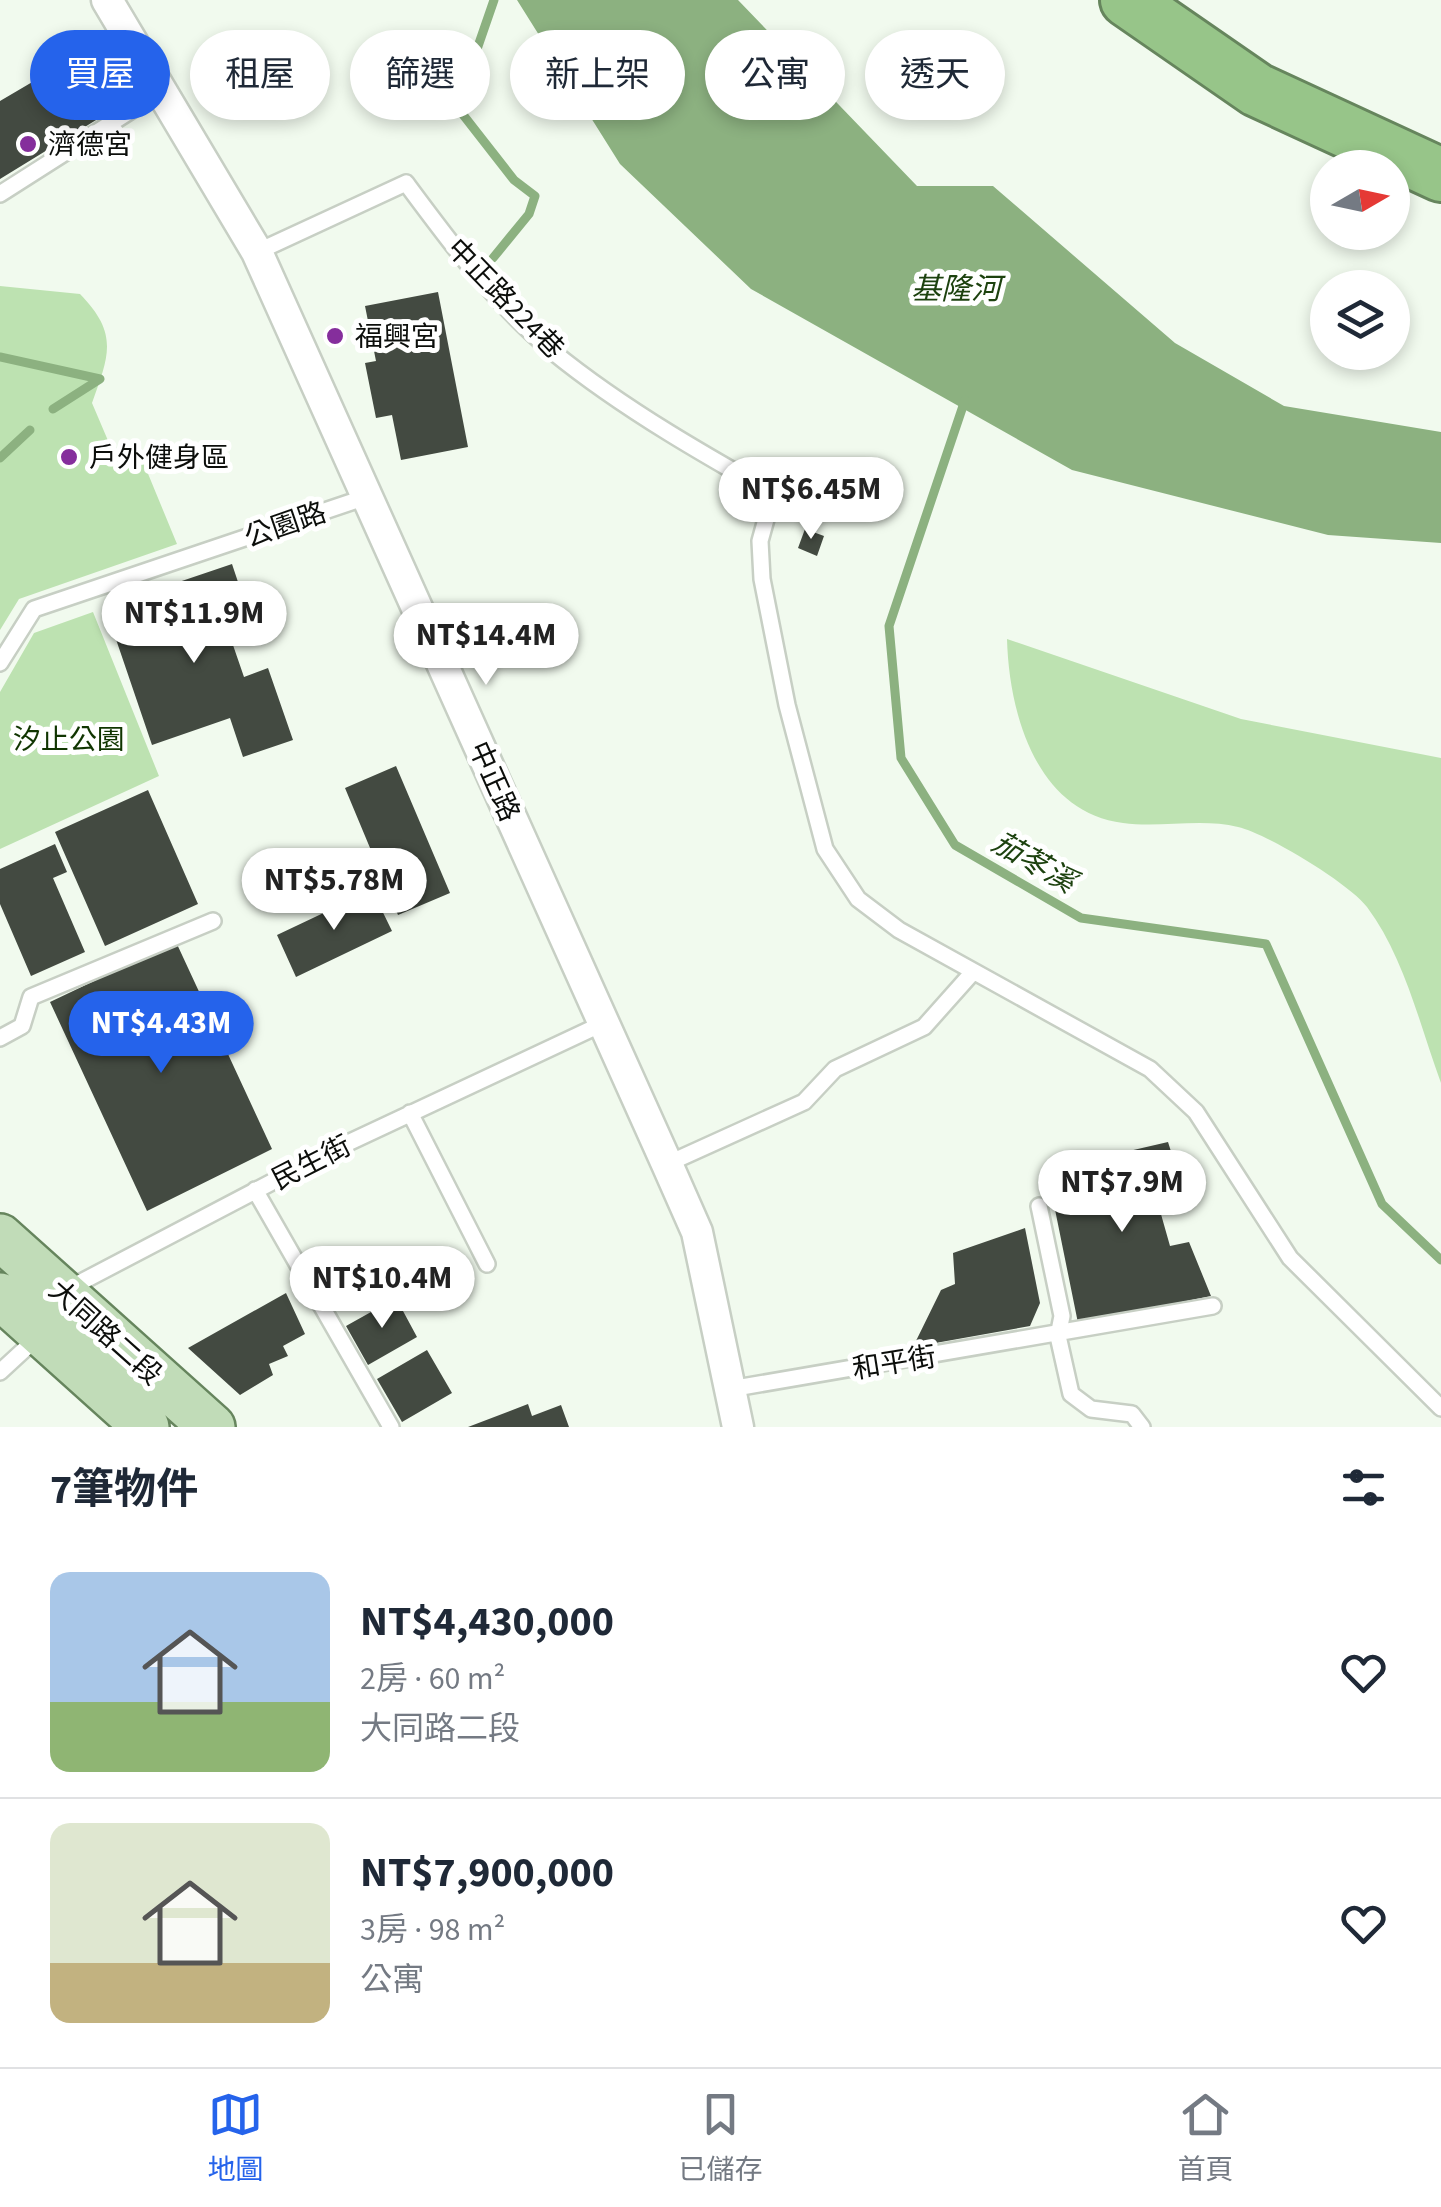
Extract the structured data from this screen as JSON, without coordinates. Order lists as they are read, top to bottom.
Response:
{
  "streets": {
    "main road": ["大同路二段"],
    "street": ["中正路"],
    "lane": [
      "中正路224巷",
      "公園路",
      "民生街",
      "和平街"
    ]
  },
  "crossings": [
    ["中正路224巷", "中正路"],
    ["公園路", "中正路"],
    ["中正路", "民生街"],
    ["中正路", "和平街"],
    ["民生街", "大同路二段"]
  ],
  "water": ["基隆河", "茄苳溪"],
  "parks": ["汐止公園"],
  "places": ["濟德宮", "福興宮", "戶外健身區"],
  "north": "right",
  "page": {
    "chip": [
      "買屋",
      "租屋",
      "篩選",
      "新上架",
      "公寓",
      "透天"
    ],
    "price": [
      "NT$6.45M",
      "NT$11.9M",
      "NT$14.4M",
      "NT$5.78M",
      "NT$4.43M",
      "NT$7.9M",
      "NT$10.4M"
    ],
    "heading": "7筆物件",
    "list": [
      {
        "name": "NT$4,430,000",
        "note": "2房 · 60 m² · 大同路二段"
      },
      {
        "name": "NT$7,900,000",
        "note": "3房 · 98 m² · 公寓"
      }
    ],
    "tabs": ["地圖", "已儲存", "首頁"]
  }
}
